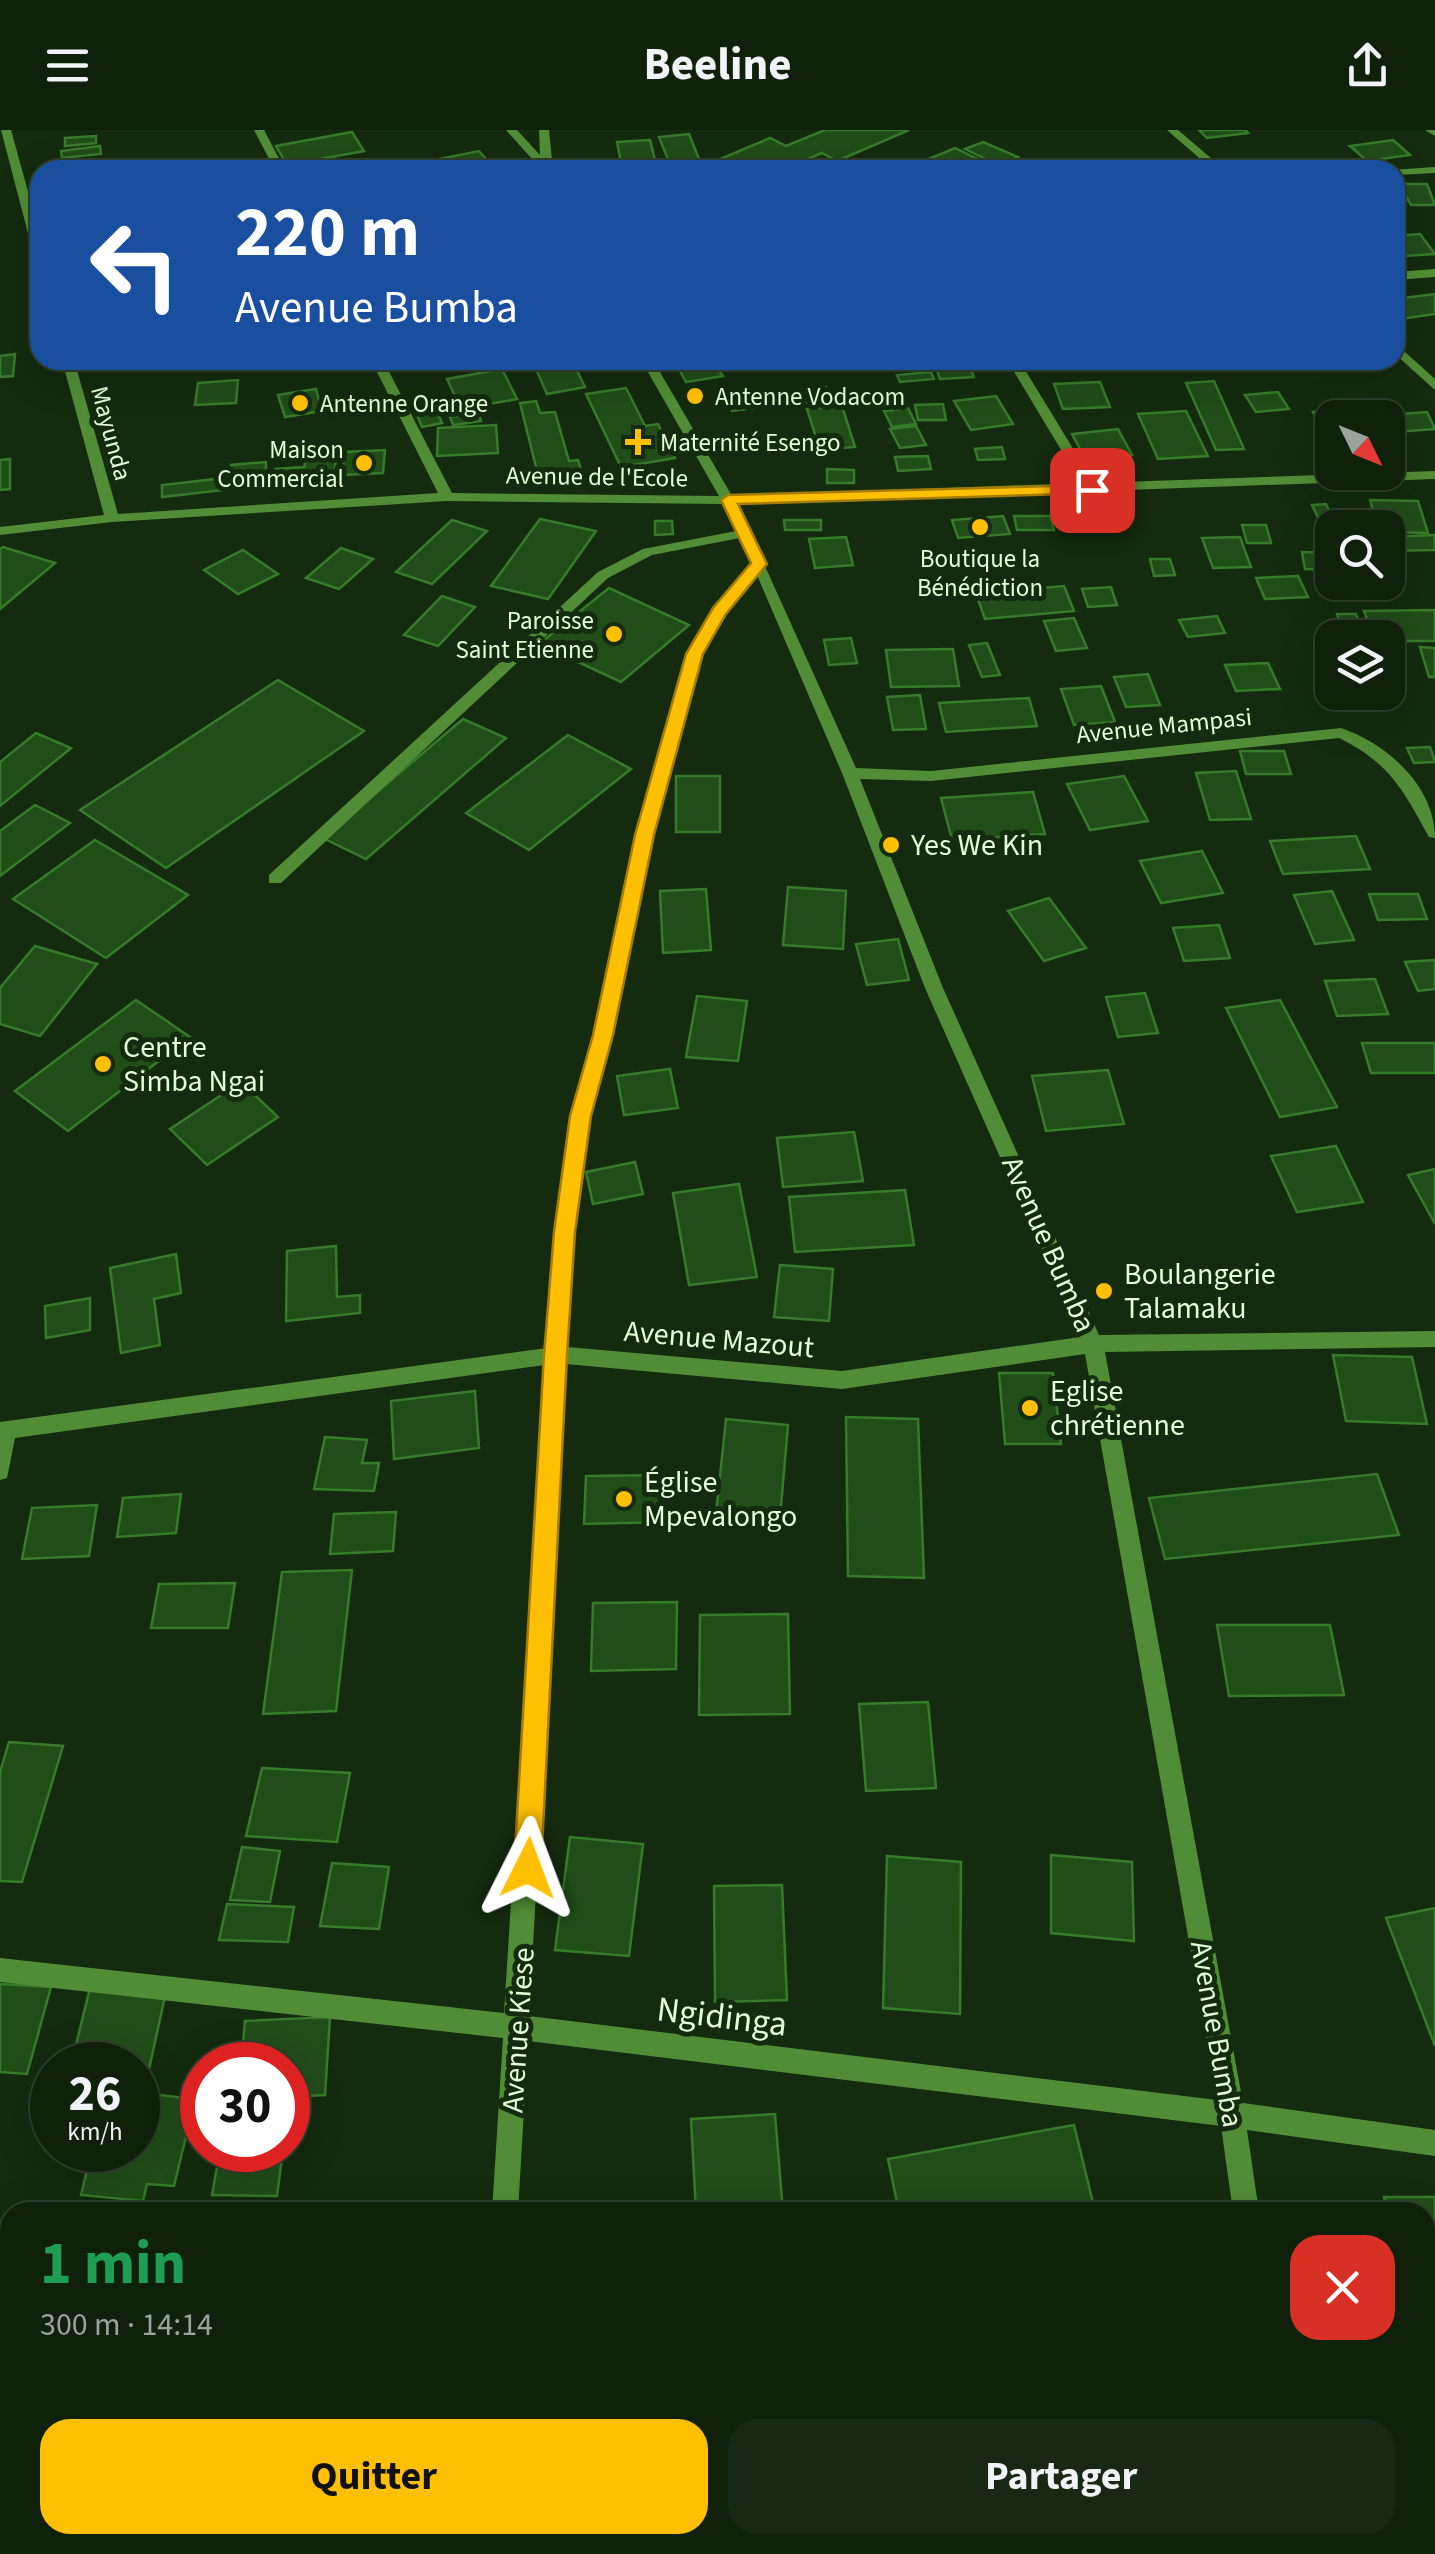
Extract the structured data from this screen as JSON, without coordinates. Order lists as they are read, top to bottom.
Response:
{
  "streets": {
    "street": [
      "Mayunda",
      "Avenue de l'Ecole",
      "Avenue Mampasi",
      "Avenue Bumba",
      "Avenue Mazout",
      "Ngidinga",
      "Avenue Kiese"
    ]
  },
  "crossings": [
    ["Mayunda", "Avenue de l'Ecole"],
    ["Avenue de l'Ecole", "Avenue Bumba"],
    ["Avenue Mampasi", "Avenue Bumba"],
    ["Avenue Bumba", "Avenue Mazout"],
    ["Avenue Bumba", "Ngidinga"],
    ["Avenue Bumba", "Avenue Kiese"],
    ["Avenue Mazout", "Avenue Kiese"],
    ["Ngidinga", "Avenue Kiese"]
  ],
  "places": {
    "other": [
      "Antenne Vodacom",
      "Antenne Orange",
      "Maison Commercial",
      "Boutique la Bénédiction",
      "Paroisse Saint Etienne",
      "Yes We Kin",
      "Centre Simba Ngai",
      "Boulangerie Talamaku",
      "Eglise chrétienne",
      "Église Mpevalongo"
    ],
    "health": ["Maternité Esengo"]
  },
  "north": "bottom right",
  "page": {
    "header": "Beeline",
    "turn": ["220 m", "Avenue Bumba"],
    "speed": "26 km/h",
    "limit": "30",
    "heading": ["1 min", "300 m · 14:14"],
    "buttons": ["Quitter", "Partager"]
  }
}
